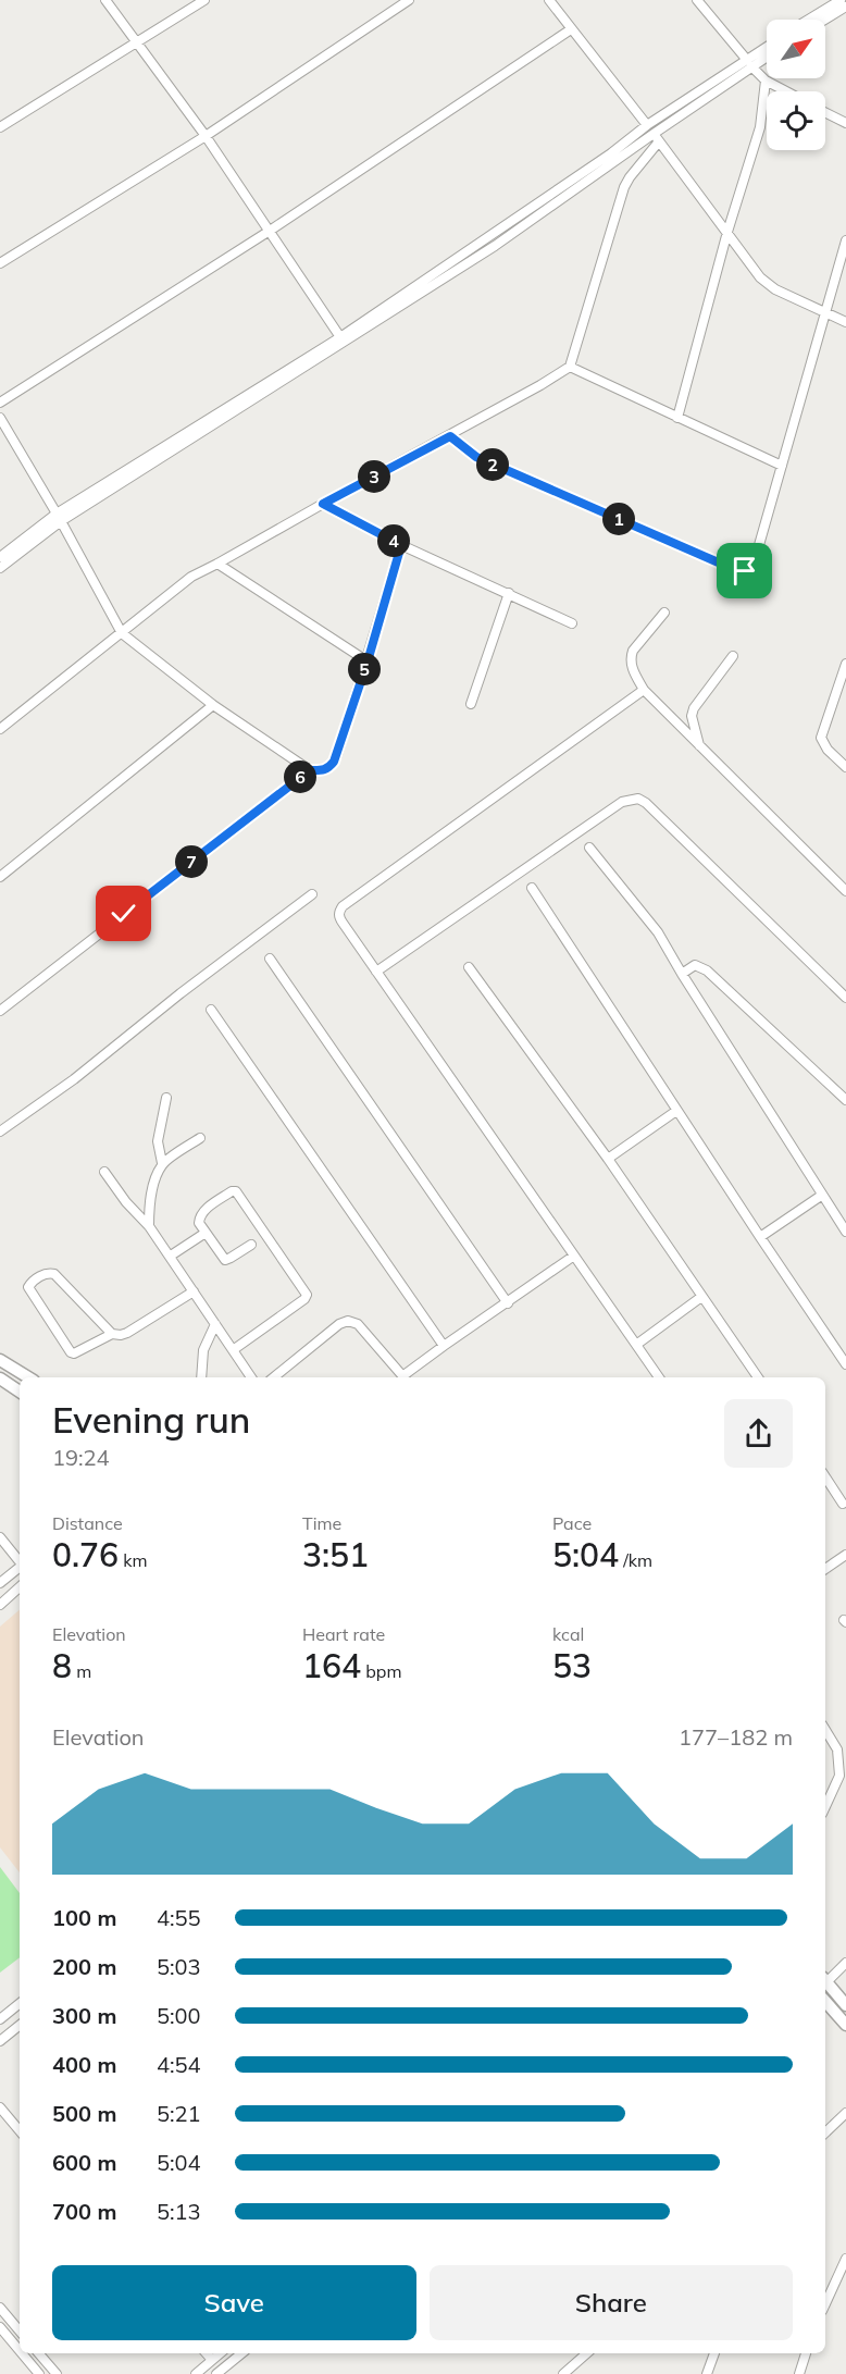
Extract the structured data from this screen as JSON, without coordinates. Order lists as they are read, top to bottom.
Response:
{
  "north": "top right",
  "page": {
    "pins": [
      "2",
      "3",
      "1",
      "4",
      "5",
      "6",
      "7"
    ],
    "heading": ["Evening run", "19:24"],
    "stats": [
      ["Distance", "0.76 km"],
      ["Time", "3:51"],
      ["Pace", "5:04 /km"],
      ["Elevation", "8 m"],
      ["Heart rate", "164 bpm"],
      ["kcal", "53"]
    ],
    "chart": ["Elevation", "177–182 m"],
    "list": [
      {
        "name": "100 m",
        "note": "4:55"
      },
      {
        "name": "200 m",
        "note": "5:03"
      },
      {
        "name": "300 m",
        "note": "5:00"
      },
      {
        "name": "400 m",
        "note": "4:54"
      },
      {
        "name": "500 m",
        "note": "5:21"
      },
      {
        "name": "600 m",
        "note": "5:04"
      },
      {
        "name": "700 m",
        "note": "5:13"
      }
    ],
    "buttons": ["Save", "Share"]
  }
}
